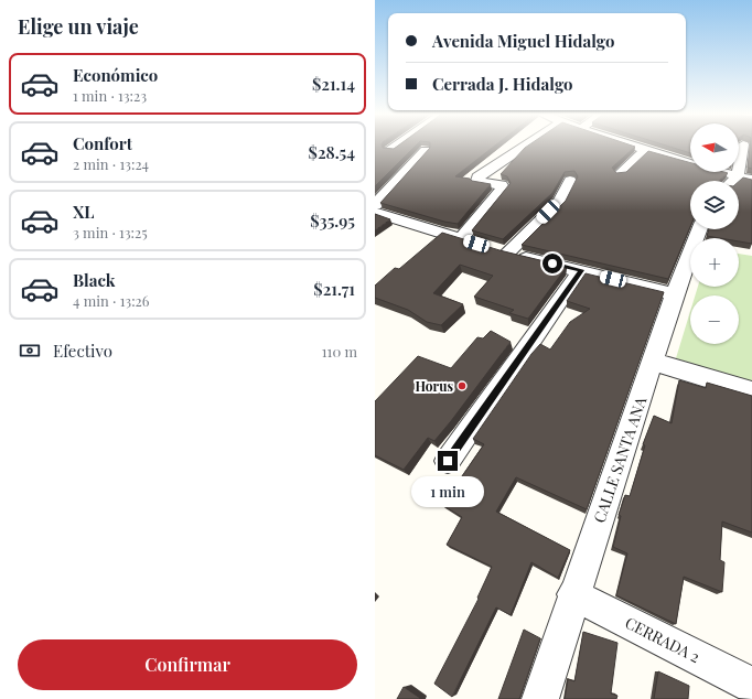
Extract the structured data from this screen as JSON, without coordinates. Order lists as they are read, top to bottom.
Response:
{
  "streets": {
    "street": ["CALLE SANTA ANA", "CERRADA 2"]
  },
  "crossings": [
    ["CALLE SANTA ANA", "CERRADA 2"]
  ],
  "places": ["Horus"],
  "north": "left",
  "page": {
    "heading": "Elige un viaje",
    "banner": ["Avenida Miguel Hidalgo", "Cerrada J. Hidalgo"],
    "list": [
      {
        "name": "Económico",
        "note": "1 min · 13:23",
        "value": "$21.14"
      },
      {
        "name": "Confort",
        "note": "2 min · 13:24",
        "value": "$28.54"
      },
      {
        "name": "XL",
        "note": "3 min · 13:25",
        "value": "$35.95"
      },
      {
        "name": "Black",
        "note": "4 min · 13:26",
        "value": "$21.71"
      }
    ],
    "map_buttons": ["+", "−"],
    "pay": ["Efectivo", "110 m"],
    "bubble": "1 min",
    "buttons": "Confirmar"
  }
}
